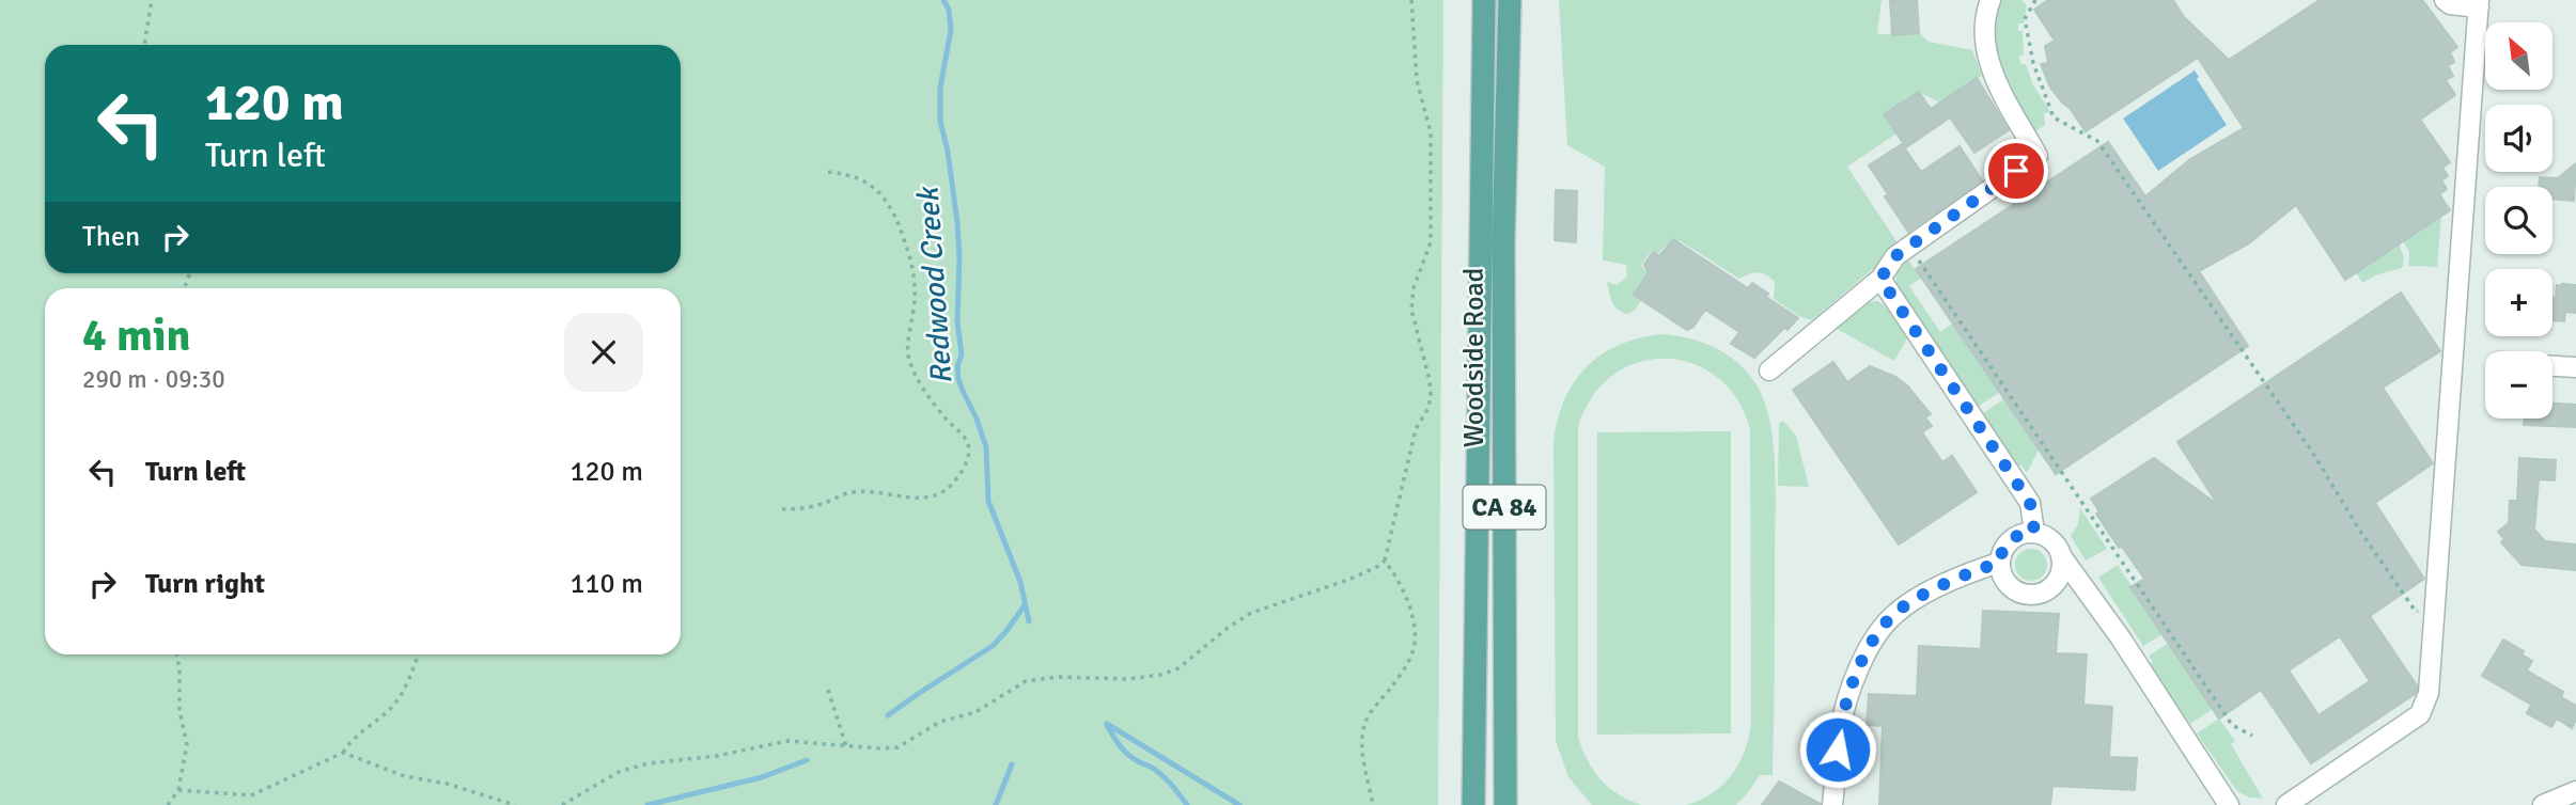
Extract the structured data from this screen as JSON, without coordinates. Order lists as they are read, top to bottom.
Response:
{
  "streets": {
    "main road": ["Woodside Road", "CA 84"]
  },
  "water": ["Redwood Creek"],
  "north": "top left",
  "page": {
    "map_buttons": ["+", "−"],
    "turn": ["120 m", "Turn left"],
    "then": "Then",
    "heading": ["4 min", "290 m · 09:30"],
    "list": [
      {
        "name": "Turn left",
        "value": "120 m"
      },
      {
        "name": "Turn right",
        "value": "110 m"
      }
    ]
  }
}
